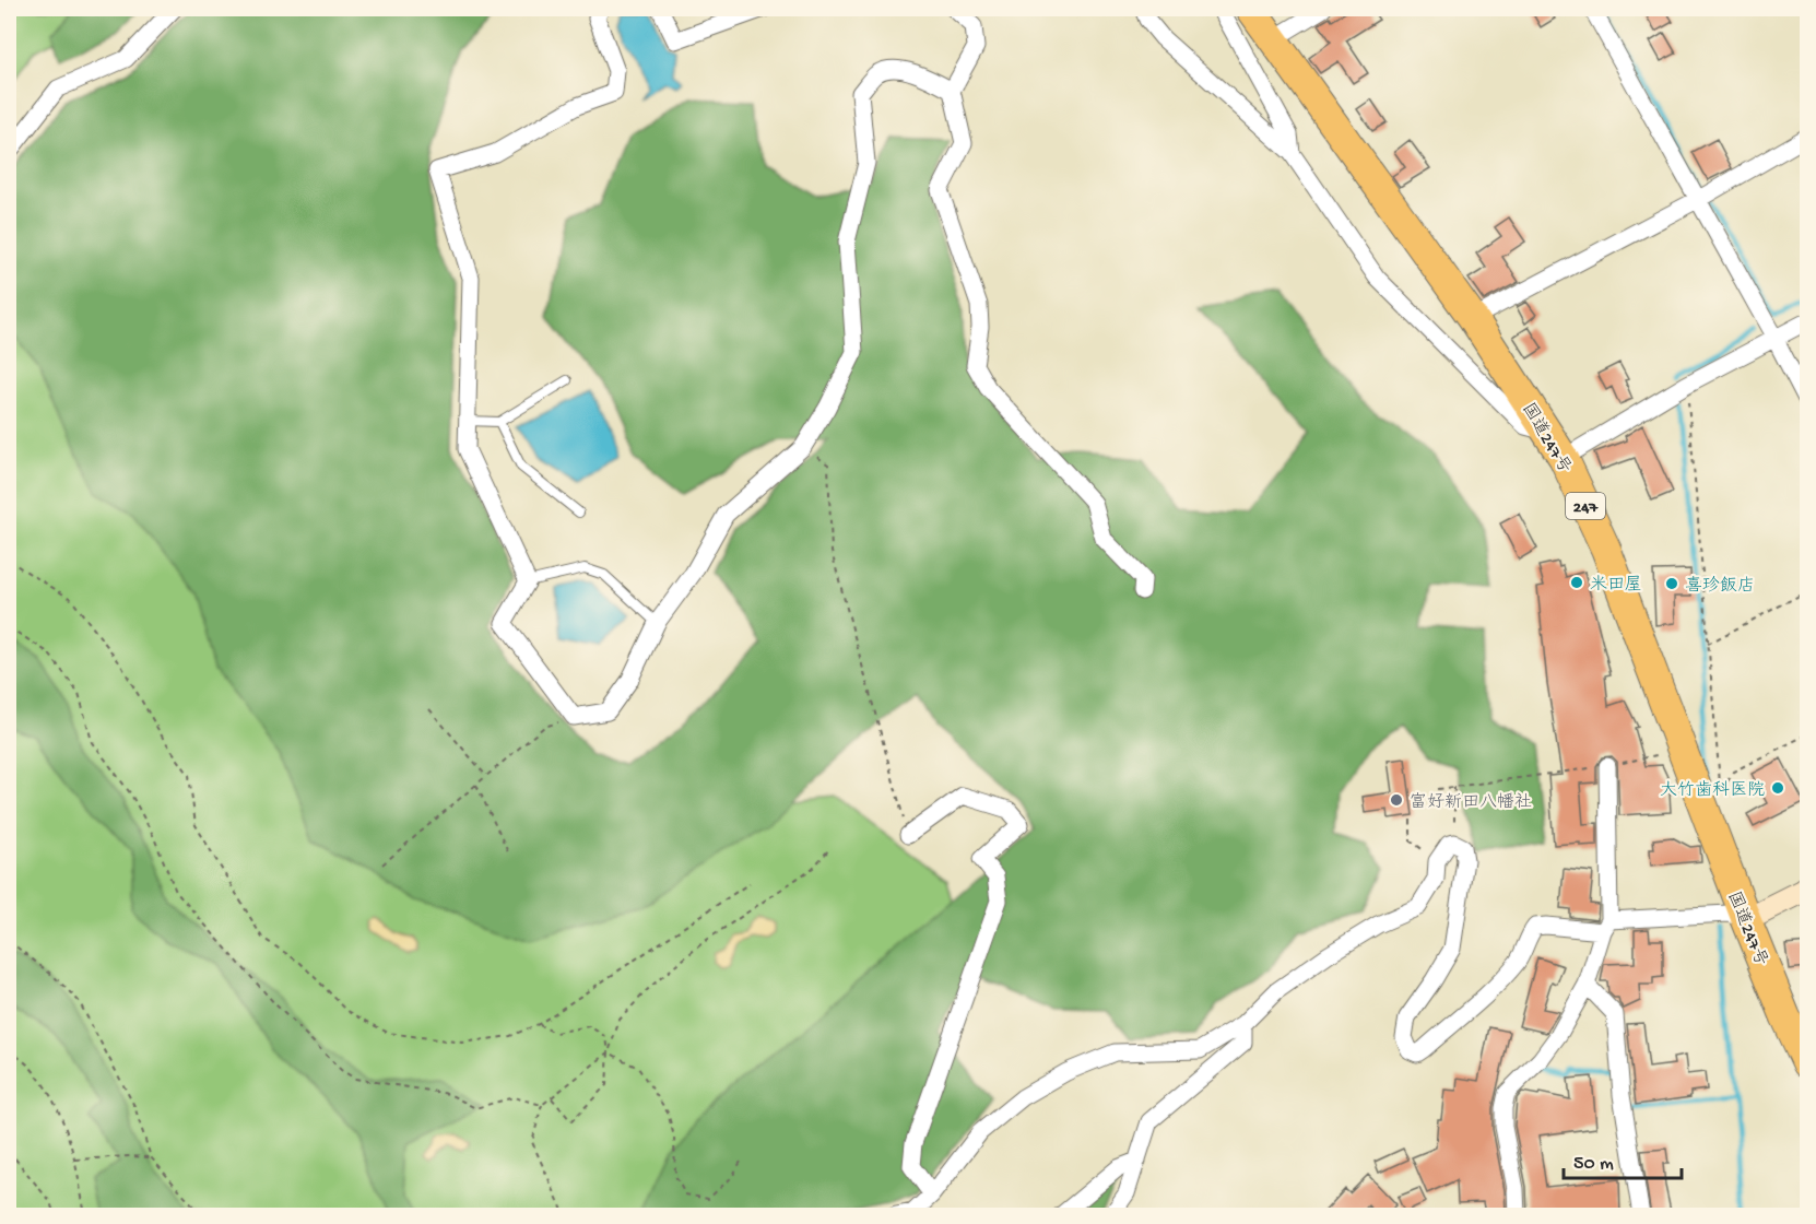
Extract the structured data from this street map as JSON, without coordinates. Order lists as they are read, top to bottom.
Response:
{
  "streets": {
    "highway": ["国道247号", "247"]
  },
  "places": [
    "米田屋",
    "喜珍飯店",
    "大竹歯科医院",
    "富好新田八幡社"
  ],
  "scale_bar": "50 m"
}
